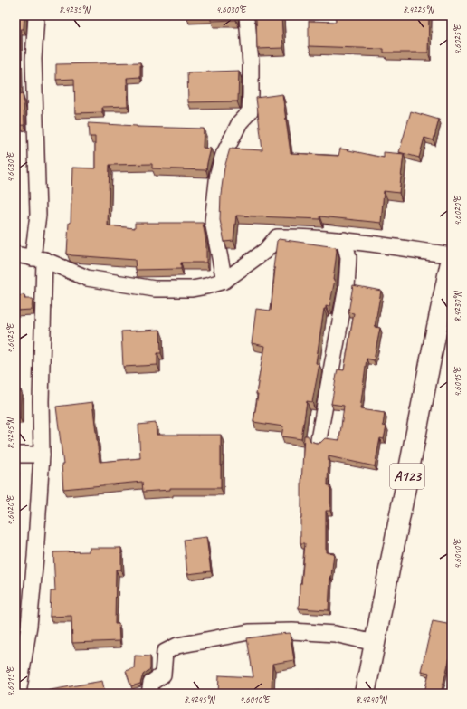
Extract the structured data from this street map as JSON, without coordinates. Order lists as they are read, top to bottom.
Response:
{
  "streets": {
    "highway": ["A123"]
  },
  "coordinates": [
    "8.4235°N",
    "4.6030°E",
    "8.4225°N",
    "4.6025°E",
    "4.6020°E",
    "8.4230°N",
    "4.6015°E",
    "8.4245°N",
    "4.6010°E",
    "8.4240°N"
  ]
}
